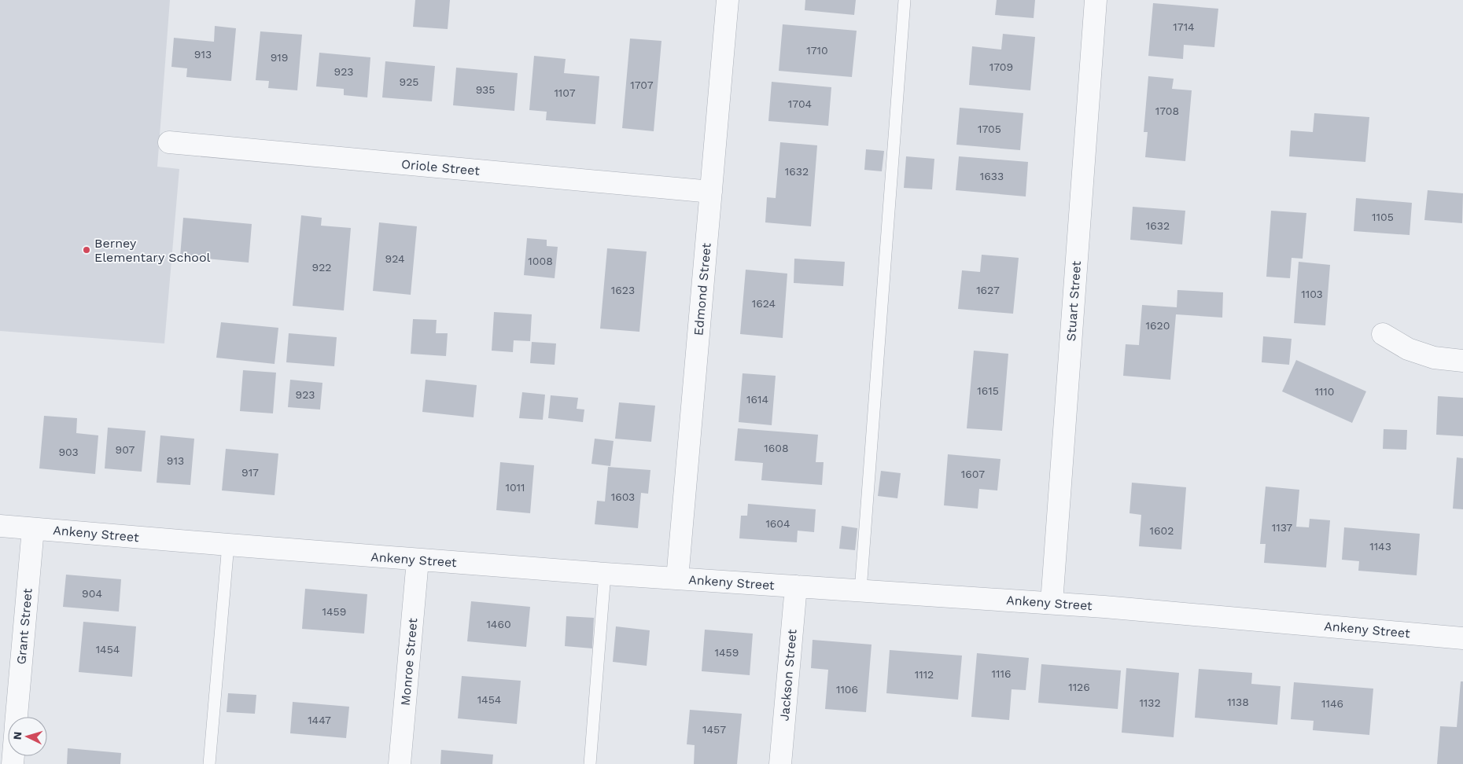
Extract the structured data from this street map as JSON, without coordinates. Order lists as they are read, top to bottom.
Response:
{
  "streets": {
    "street": [
      "Oriole Street",
      "Edmond Street",
      "Stuart Street",
      "Ankeny Street",
      "Grant Street",
      "Monroe Street",
      "Jackson Street"
    ]
  },
  "crossings": [
    ["Oriole Street", "Edmond Street"],
    ["Edmond Street", "Ankeny Street"],
    ["Stuart Street", "Ankeny Street"],
    ["Ankeny Street", "Grant Street"],
    ["Ankeny Street", "Monroe Street"],
    ["Ankeny Street", "Jackson Street"]
  ],
  "places": ["Berney Elementary School"],
  "house_numbers": [
    "1714",
    "1710",
    "913",
    "919",
    "1709",
    "923",
    "925",
    "1707",
    "935",
    "1107",
    "1704",
    "1708",
    "1705",
    "1632",
    "1633",
    "1105",
    "1632",
    "924",
    "1008",
    "922",
    "1623",
    "1627",
    "1103",
    "1624",
    "1620",
    "1615",
    "1110",
    "923",
    "1614",
    "1608",
    "907",
    "903",
    "913",
    "917",
    "1607",
    "1011",
    "1603",
    "1604",
    "1137",
    "1602",
    "1143",
    "904",
    "1459",
    "1460",
    "1454",
    "1459",
    "1116",
    "1112",
    "1126",
    "1106",
    "1454",
    "1138",
    "1132",
    "1146",
    "1447",
    "1457"
  ],
  "north": "left"
}
